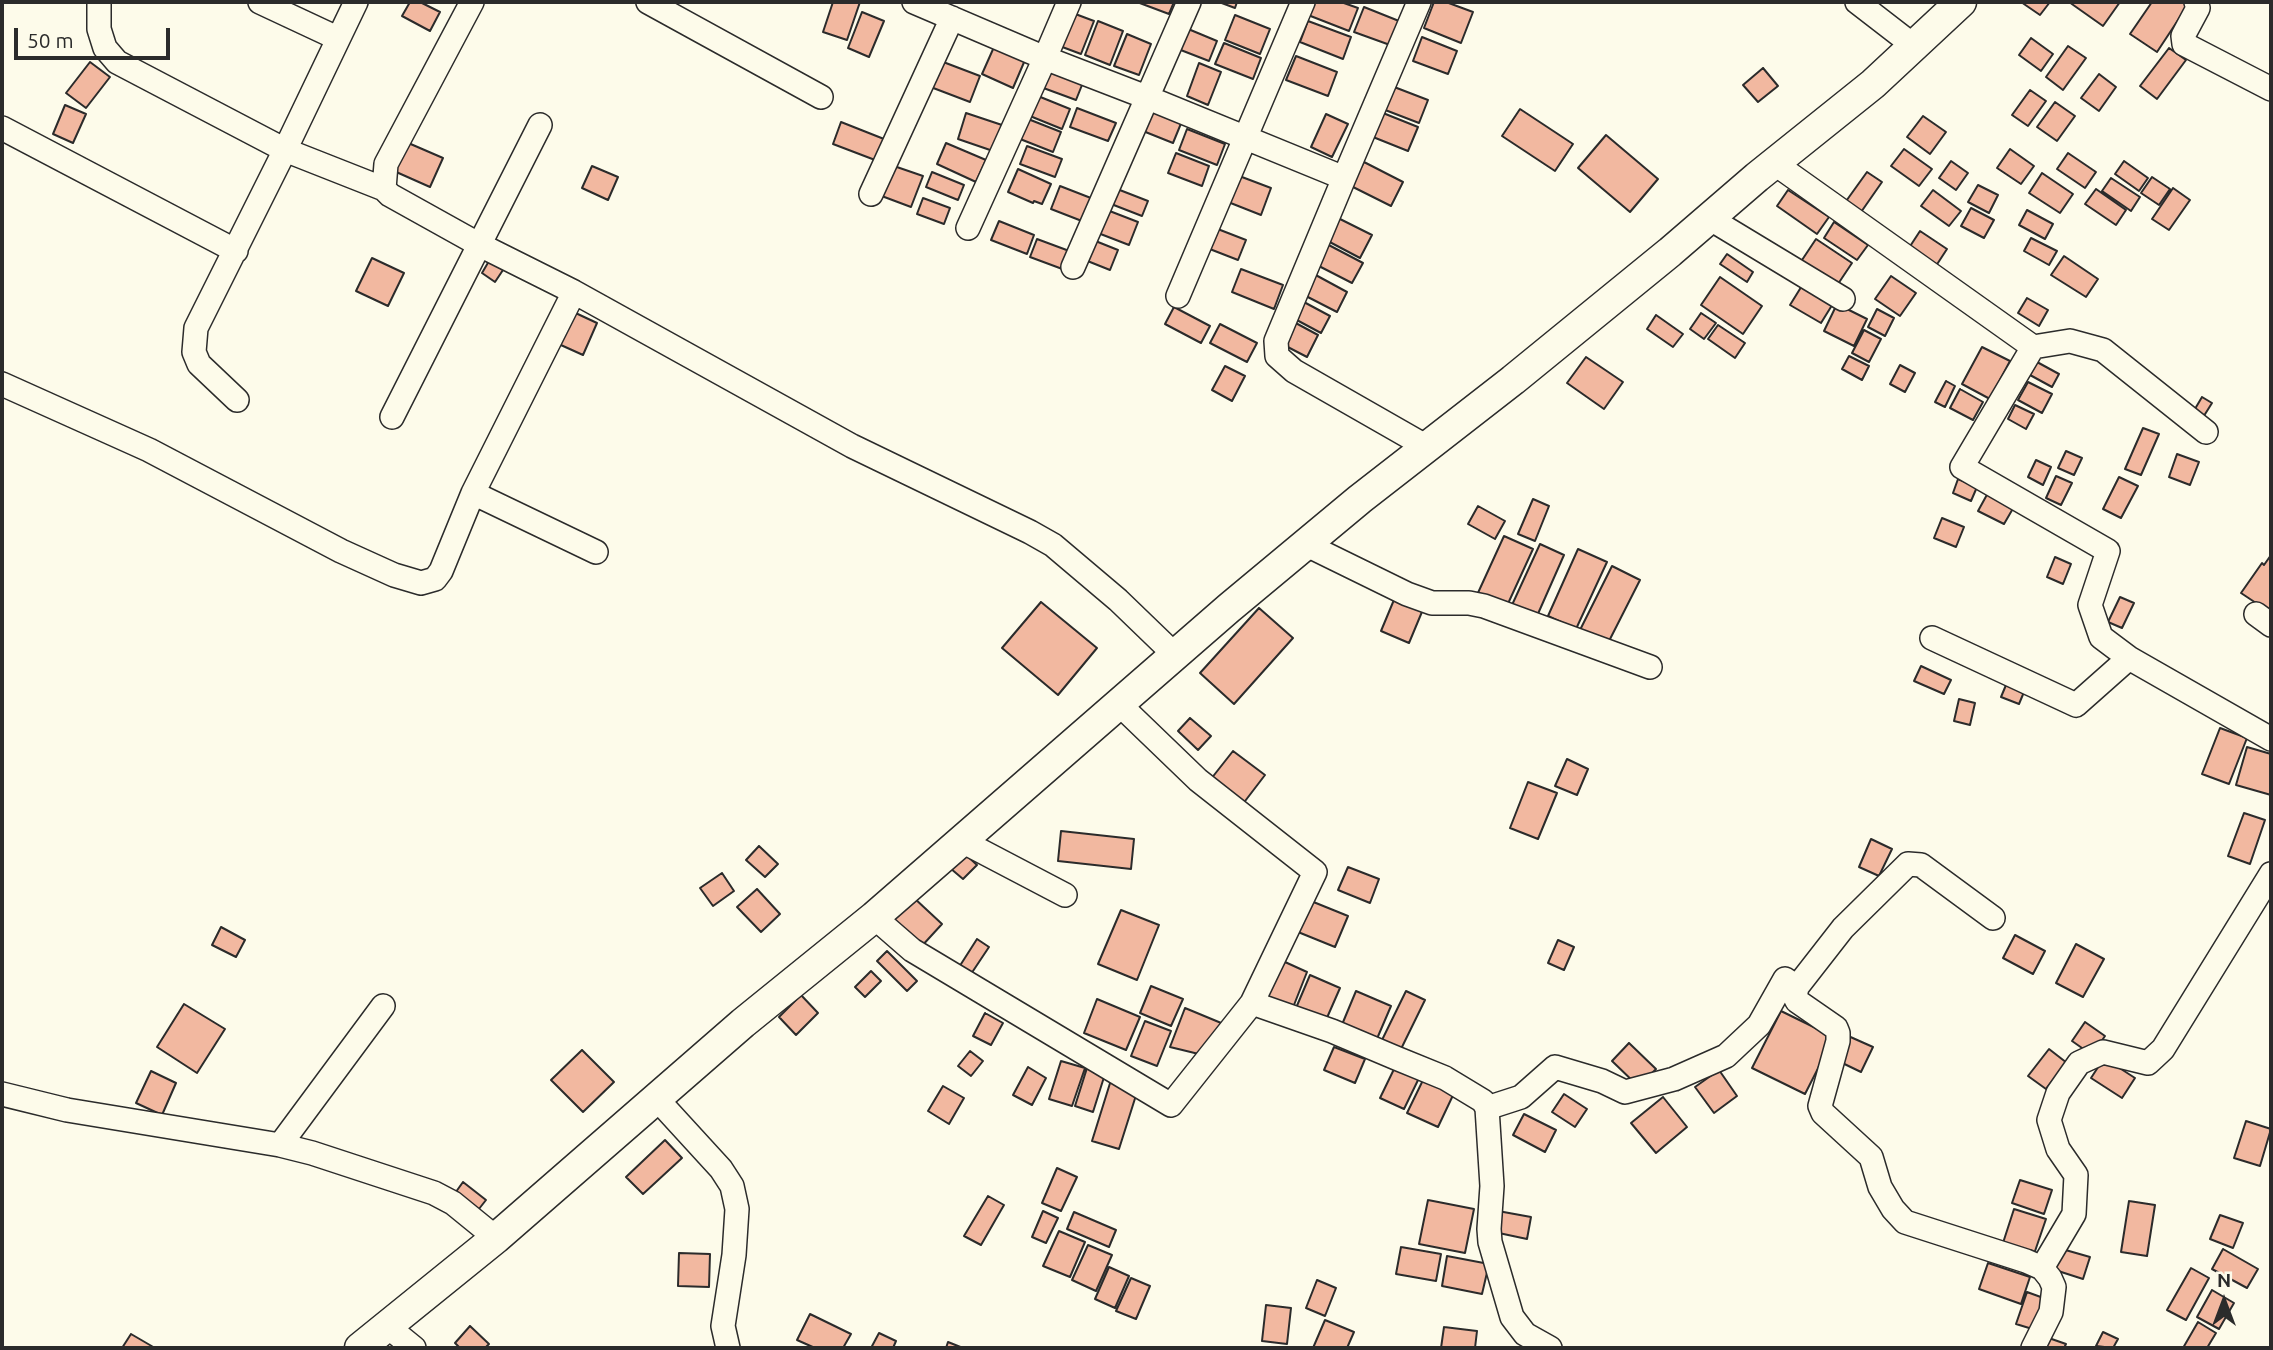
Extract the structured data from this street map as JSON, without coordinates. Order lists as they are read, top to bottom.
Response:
{
  "scale_bar": "50 m",
  "north": "top"
}
